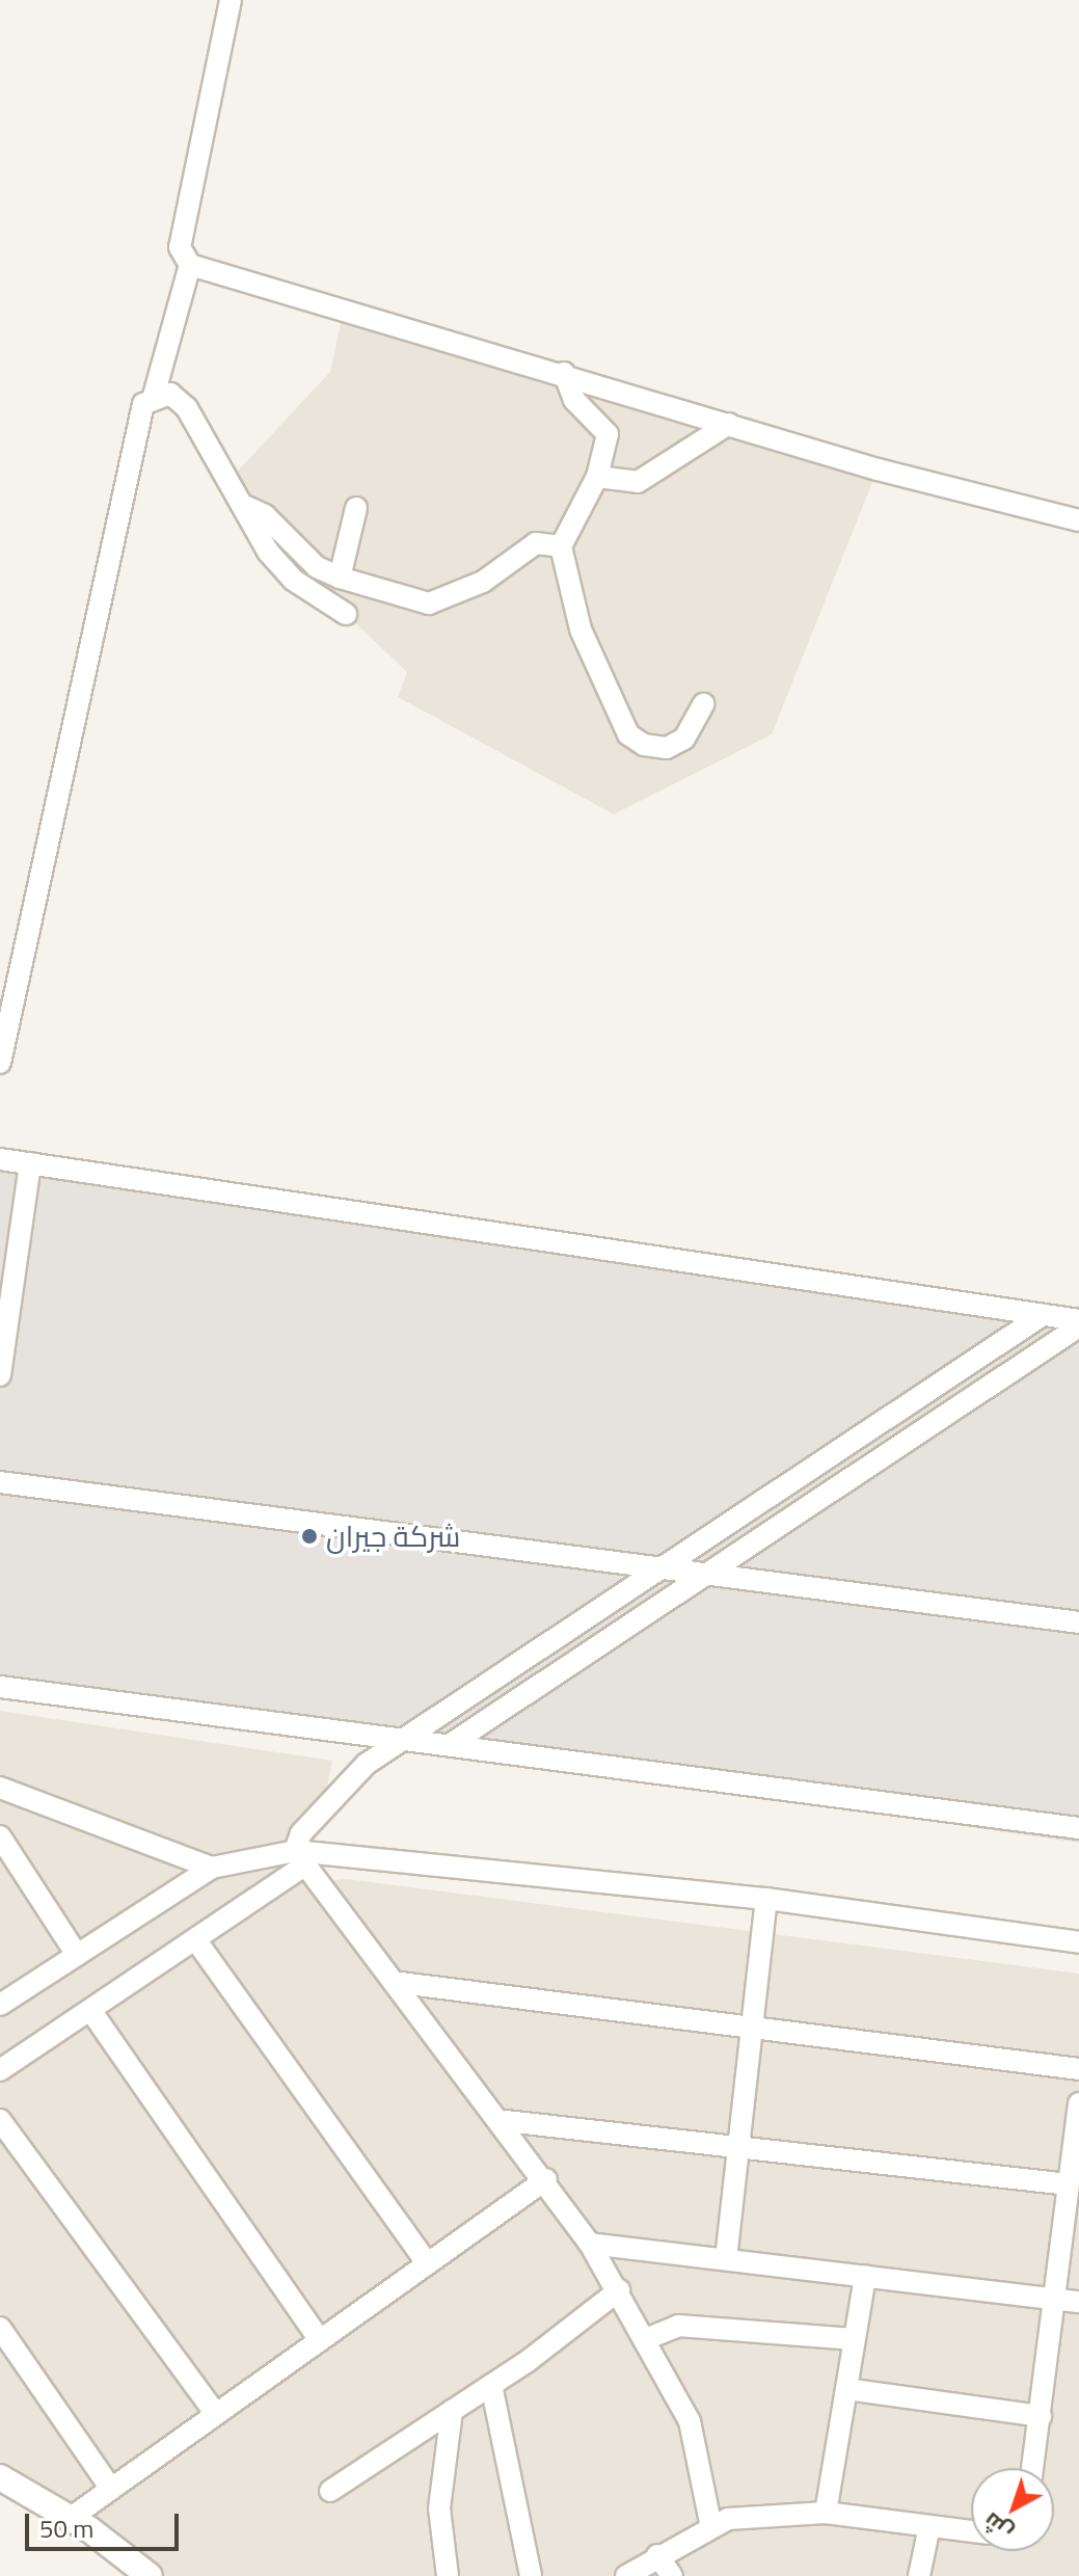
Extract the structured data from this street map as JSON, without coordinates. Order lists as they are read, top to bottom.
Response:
{
  "places": ["شركة جيران"],
  "scale_bar": "50 m",
  "north": "bottom left"
}
